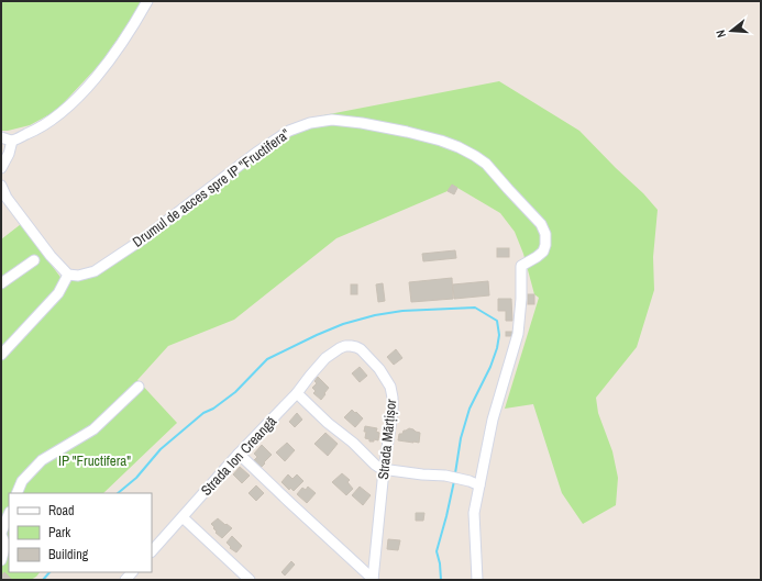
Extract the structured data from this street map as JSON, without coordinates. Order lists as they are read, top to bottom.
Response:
{
  "streets": {
    "street": ["Drumul de acces spre IP \"Fructifera\"", "Strada Mărțișor", "Strada Ion Creangă"]
  },
  "crossings": [
    ["Strada Mărțișor", "Strada Ion Creangă"]
  ],
  "parks": ["IP \"Fructifera\""],
  "legend": ["Road", "Park", "Building"],
  "north": "left"
}
